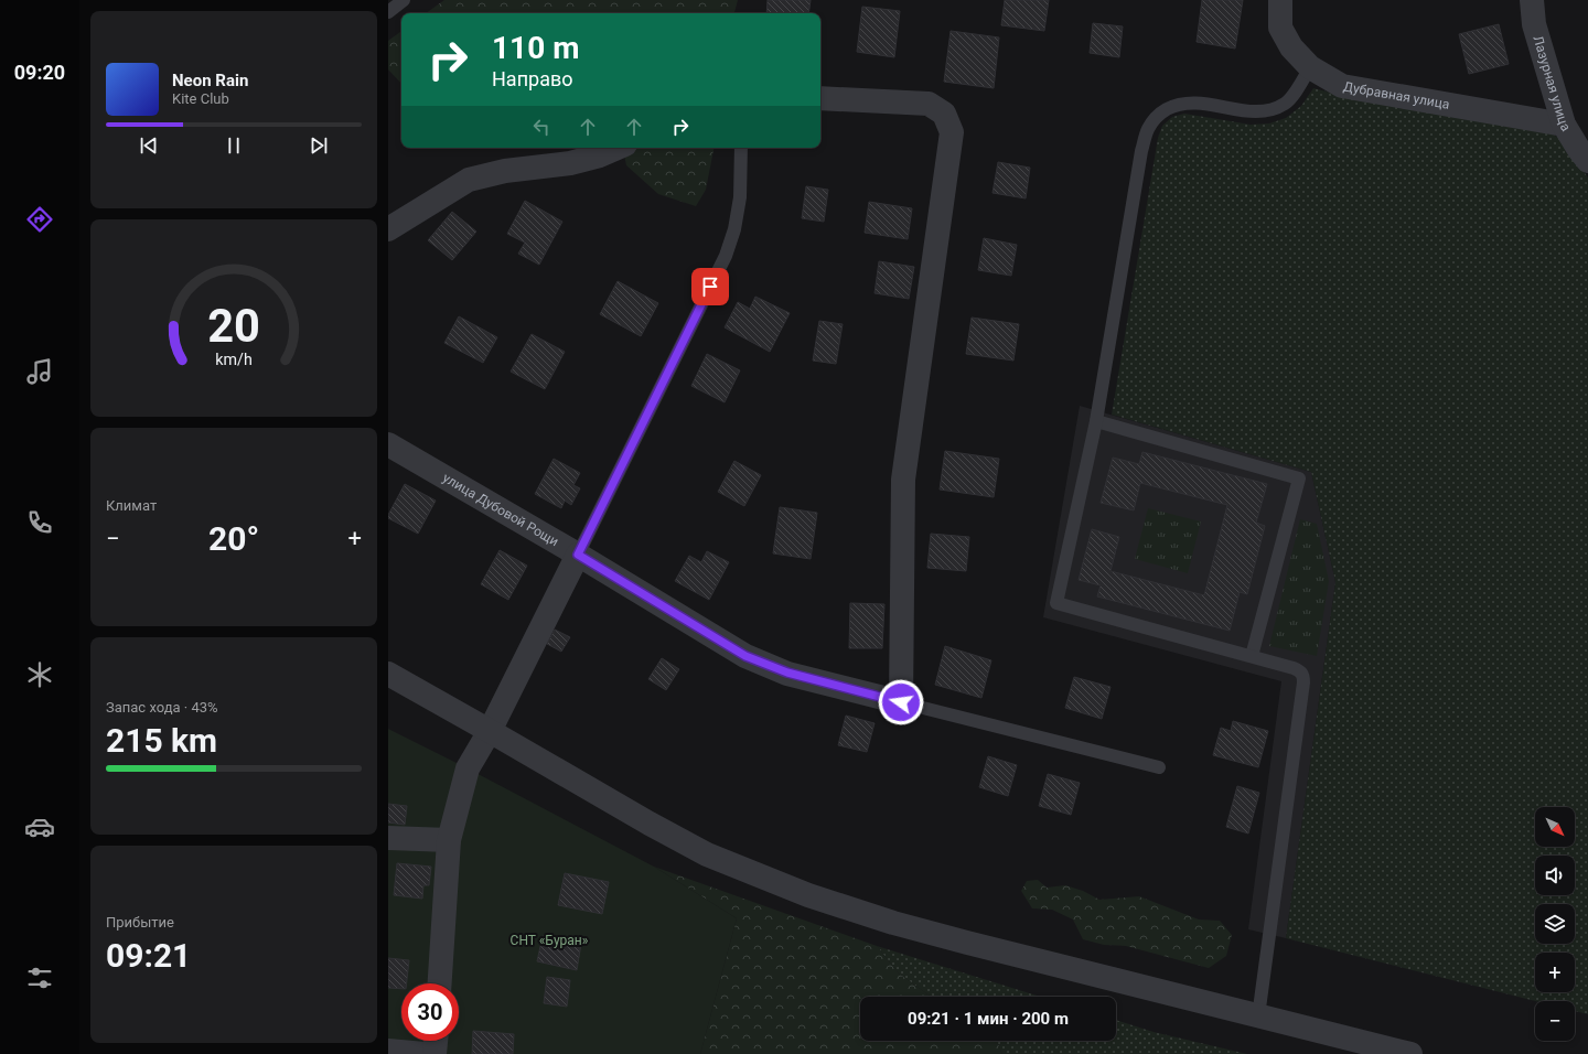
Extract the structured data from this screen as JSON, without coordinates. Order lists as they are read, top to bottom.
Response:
{
  "streets": {
    "street": ["Лазурная улица", "Дубравная улица", "улица Дубовой Рощи"]
  },
  "crossings": [
    ["Лазурная улица", "Дубравная улица"]
  ],
  "parks": ["СНТ «Буран»"],
  "north": "bottom right",
  "page": {
    "tabs": "09:20",
    "turn": ["110 m", "Направо"],
    "song": ["Neon Rain", "Kite Club"],
    "tile": [
      "Климат",
      ["Запас хода · 43%", "215 km"],
      ["Прибытие", "09:21"]
    ],
    "heat": ["−", "20°", "+"],
    "map_buttons": ["+", "−"],
    "limit": "30",
    "trip": "09:21 · 1 мин · 200 m",
    "gauge": ["20", "km/h"]
  }
}
